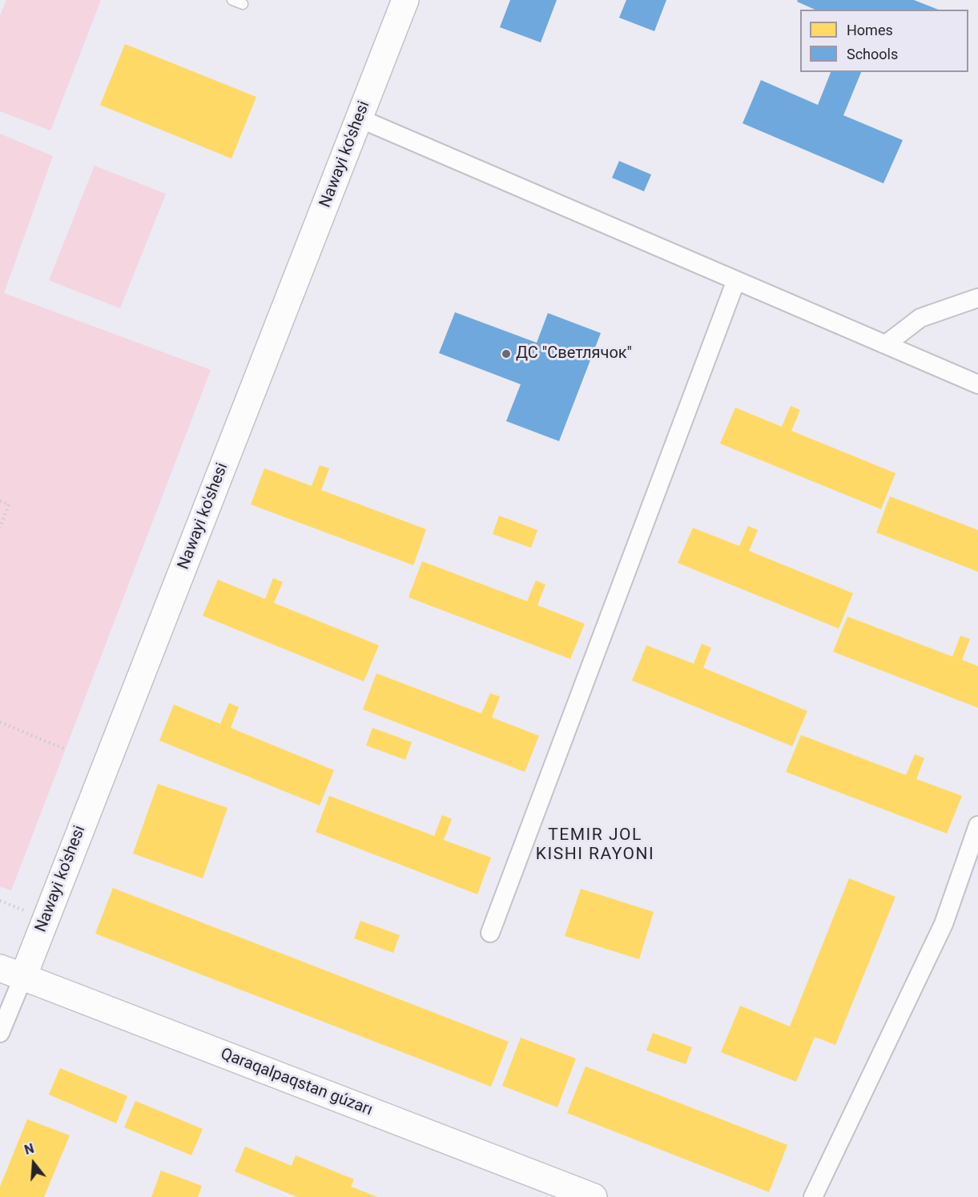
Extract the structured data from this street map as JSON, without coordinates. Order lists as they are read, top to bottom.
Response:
{
  "streets": {
    "street": ["Nawayi ko'shesi", "Qaraqalpaqstan gúzarı"]
  },
  "crossings": [
    ["Nawayi ko'shesi", "Qaraqalpaqstan gúzarı"]
  ],
  "districts": ["TEMIR JOL KISHI RAYONI"],
  "places": ["ДС \"Светлячок\""],
  "legend": ["Homes", "Schools"],
  "north": "top"
}
